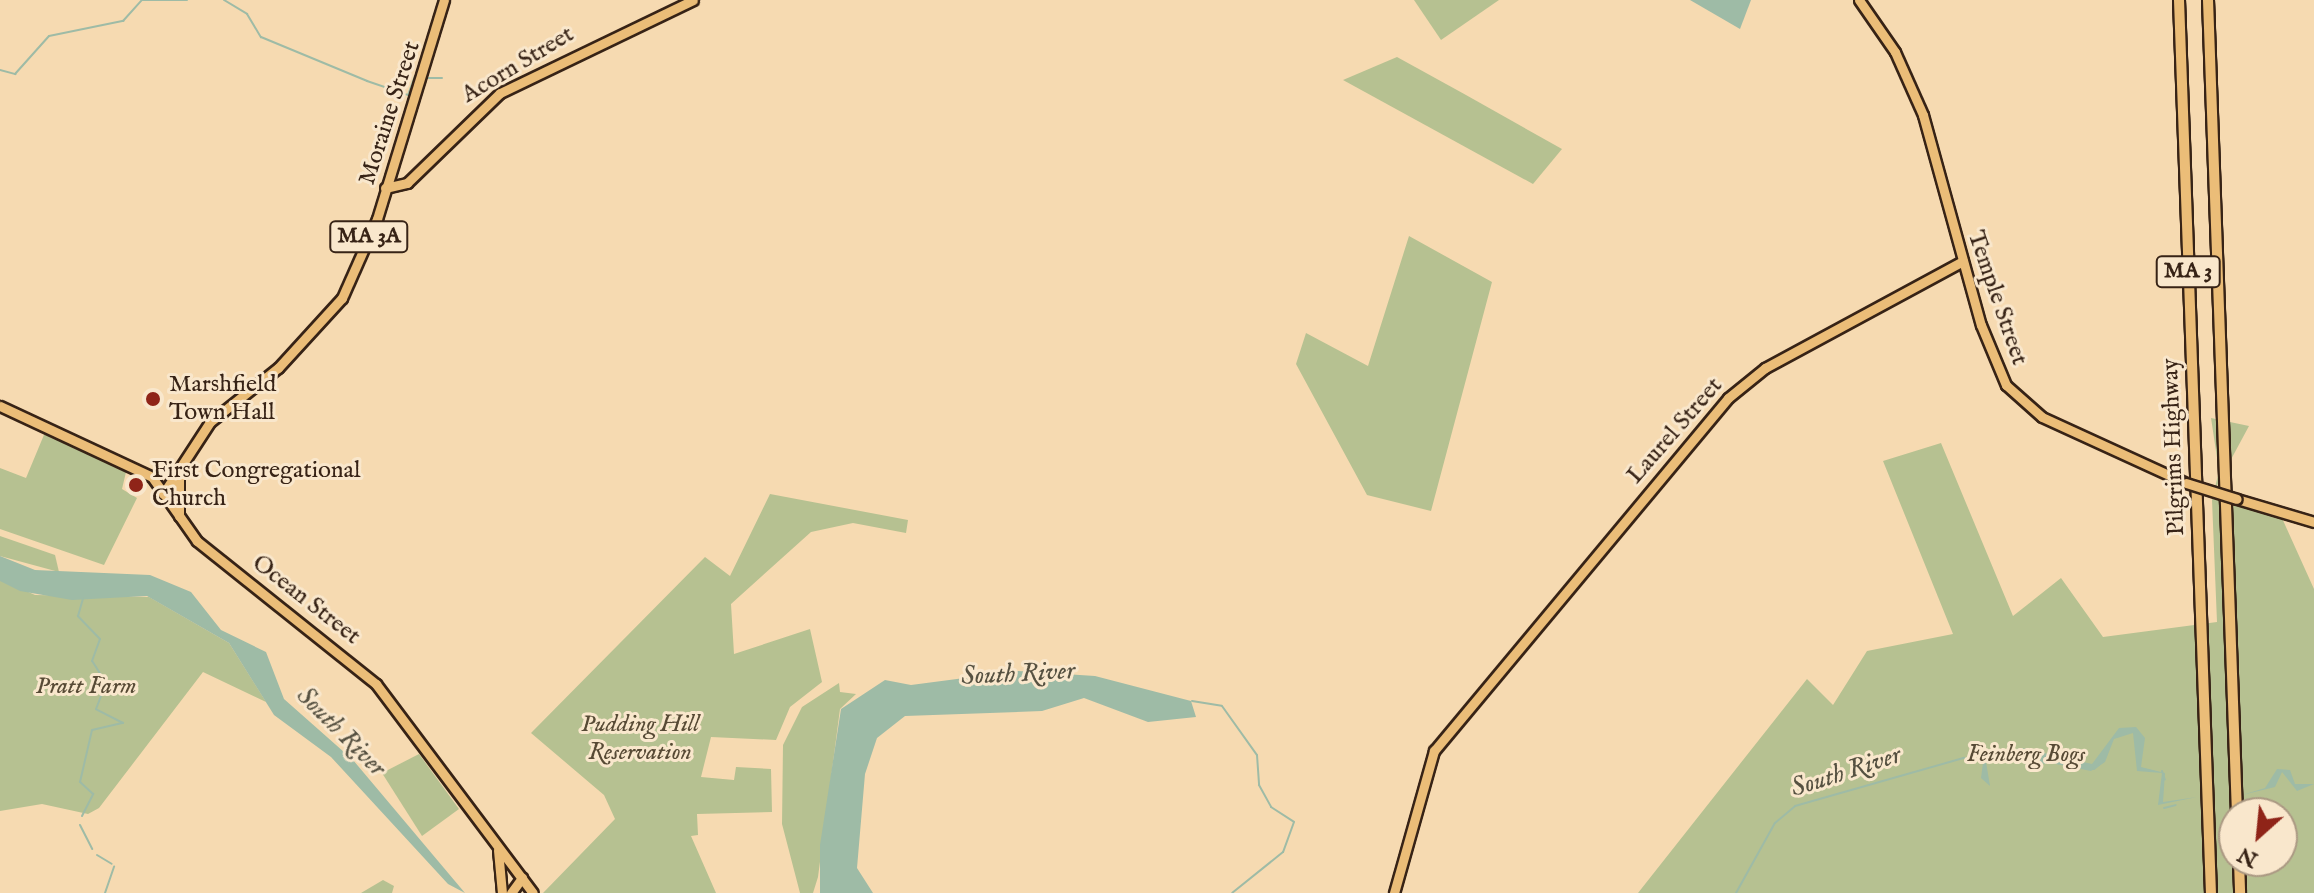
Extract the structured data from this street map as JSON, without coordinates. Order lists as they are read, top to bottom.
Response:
{
  "streets": {
    "highway": ["MA 3", "Pilgrims Highway"],
    "main road": [
      "Acorn Street",
      "Moraine Street",
      "MA 3A",
      "Temple Street",
      "Laurel Street",
      "Ocean Street"
    ]
  },
  "crossings": [
    ["Acorn Street", "Moraine Street"],
    ["Moraine Street", "MA 3A"],
    ["Moraine Street", "Ocean Street"],
    ["MA 3A", "Ocean Street"],
    ["Temple Street", "Laurel Street"]
  ],
  "water": ["South River"],
  "parks": ["Pratt Farm", "Pudding Hill Reservation", "Feinberg Bogs"],
  "places": ["Marshfield Town Hall", "First Congregational Church"],
  "north": "bottom left"
}
